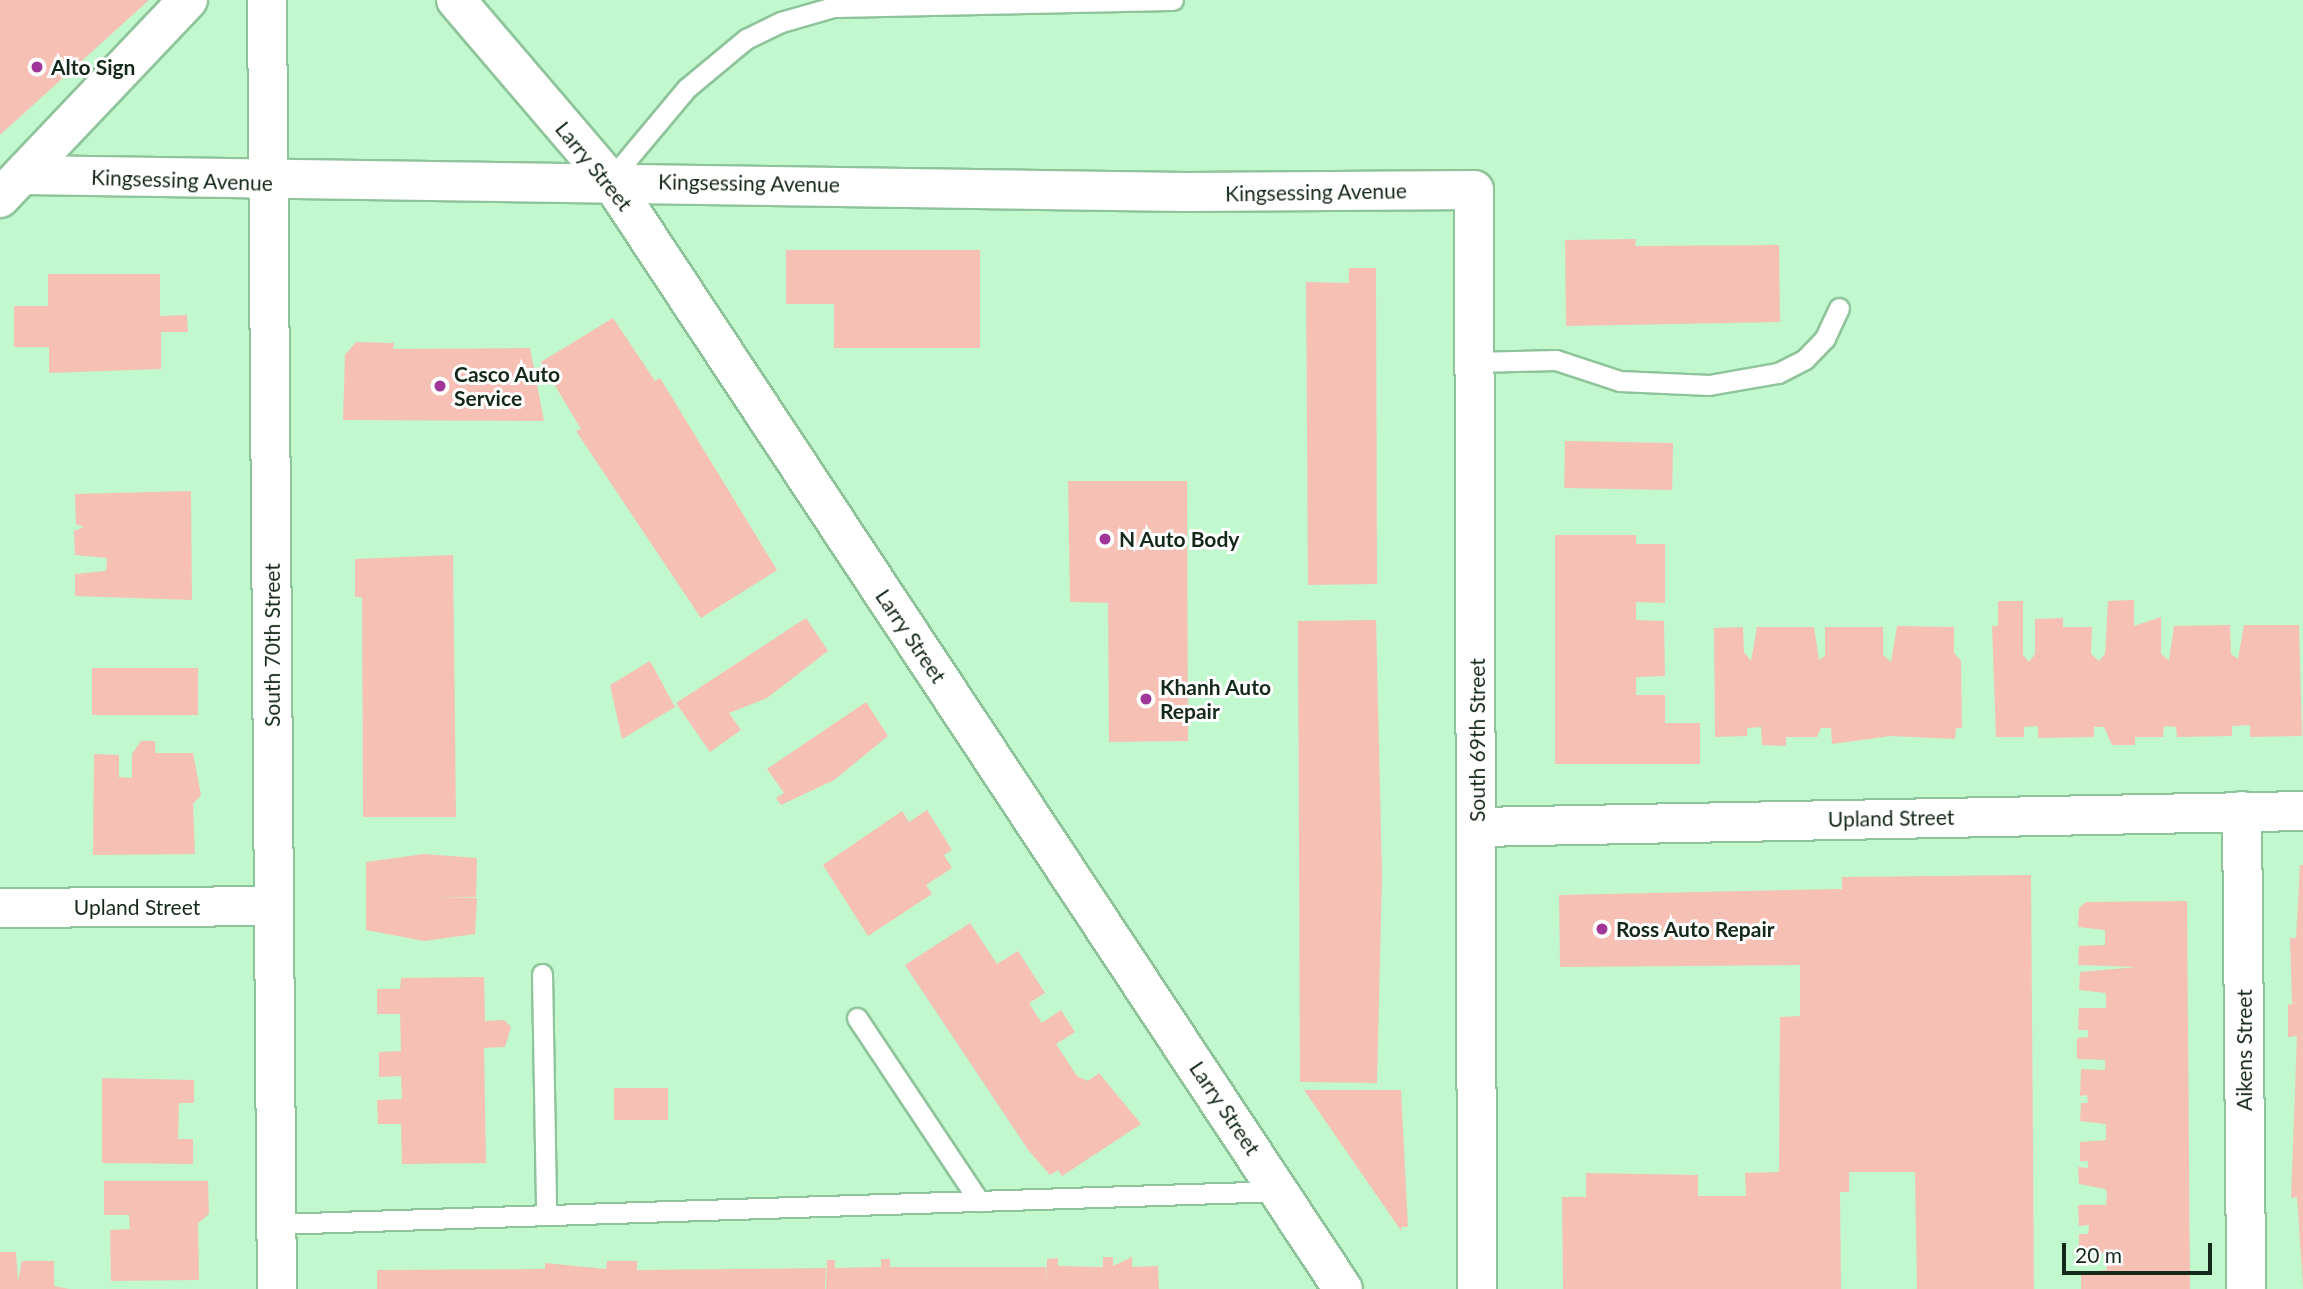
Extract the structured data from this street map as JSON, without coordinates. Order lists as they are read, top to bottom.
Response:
{
  "streets": {
    "street": [
      "Larry Street",
      "Kingsessing Avenue",
      "South 70th Street",
      "South 69th Street",
      "Upland Street",
      "Aikens Street"
    ]
  },
  "crossings": [
    ["Larry Street", "Kingsessing Avenue"],
    ["Kingsessing Avenue", "South 70th Street"],
    ["Kingsessing Avenue", "South 69th Street"],
    ["South 70th Street", "Upland Street"],
    ["South 69th Street", "Upland Street"],
    ["Upland Street", "Aikens Street"]
  ],
  "places": [
    "Alto Sign",
    "Casco Auto Service",
    "N Auto Body",
    "Khanh Auto Repair",
    "Ross Auto Repair"
  ],
  "scale_bar": "20 m"
}
